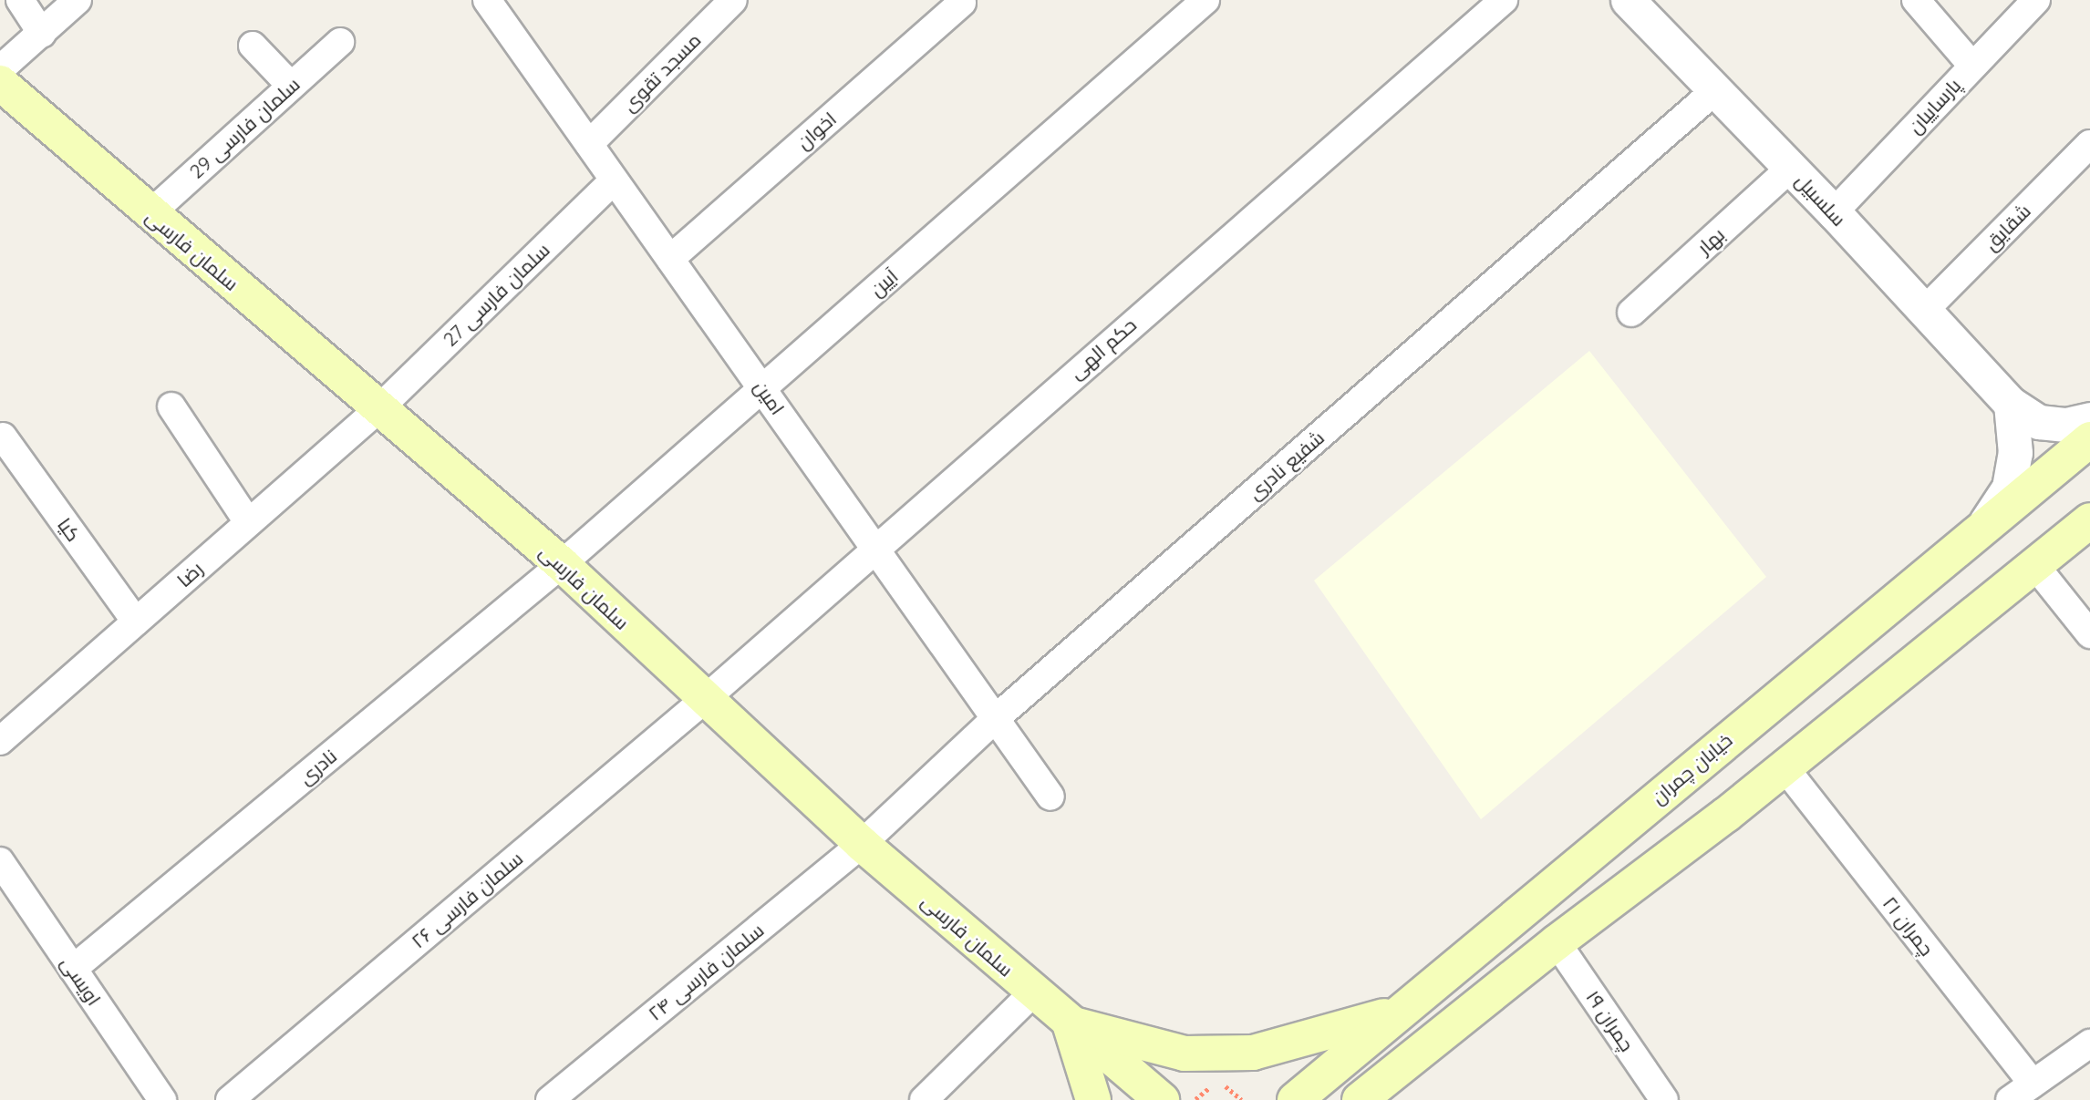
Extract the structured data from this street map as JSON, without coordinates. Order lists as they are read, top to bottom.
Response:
{
  "streets": {
    "main road": ["سلمان فارسی", "خیابان چمران"],
    "street": [
      "مسجد تقوی",
      "پارساییان",
      "سلمان فارسی 29",
      "اخوان",
      "سلسبیل",
      "شقایق",
      "بهار",
      "آیین",
      "سلمان فارسی 27",
      "حکم الهی",
      "امین",
      "شفیع نادری",
      "کیا",
      "رضا",
      "نادری",
      "سلمان فارسی ۲۶",
      "چمران ۲۱",
      "سلمان فارسی ۲۴",
      "اویسی",
      "چمران ۱۹"
    ]
  },
  "crossings": [
    ["مسجد تقوی", "امین"],
    ["پارساییان", "سلسبیل"],
    ["سلمان فارسی 29", "سلمان فارسی"],
    ["اخوان", "امین"],
    ["سلسبیل", "شقایق"],
    ["سلسبیل", "بهار"],
    ["سلسبیل", "شفیع نادری"],
    ["سلمان فارسی", "آیین"],
    ["سلمان فارسی", "سلمان فارسی 27"],
    ["سلمان فارسی", "حکم الهی"],
    ["سلمان فارسی", "شفیع نادری"],
    ["سلمان فارسی", "رضا"],
    ["سلمان فارسی", "نادری"],
    ["سلمان فارسی", "سلمان فارسی ۲۶"],
    ["سلمان فارسی", "سلمان فارسی ۲۴"],
    ["آیین", "امین"],
    ["آیین", "نادری"],
    ["سلمان فارسی 27", "امین"],
    ["سلمان فارسی 27", "رضا"],
    ["حکم الهی", "امین"],
    ["حکم الهی", "سلمان فارسی ۲۶"],
    ["امین", "شفیع نادری"],
    ["شفیع نادری", "سلمان فارسی ۲۴"],
    ["کیا", "رضا"],
    ["نادری", "اویسی"]
  ]
}
